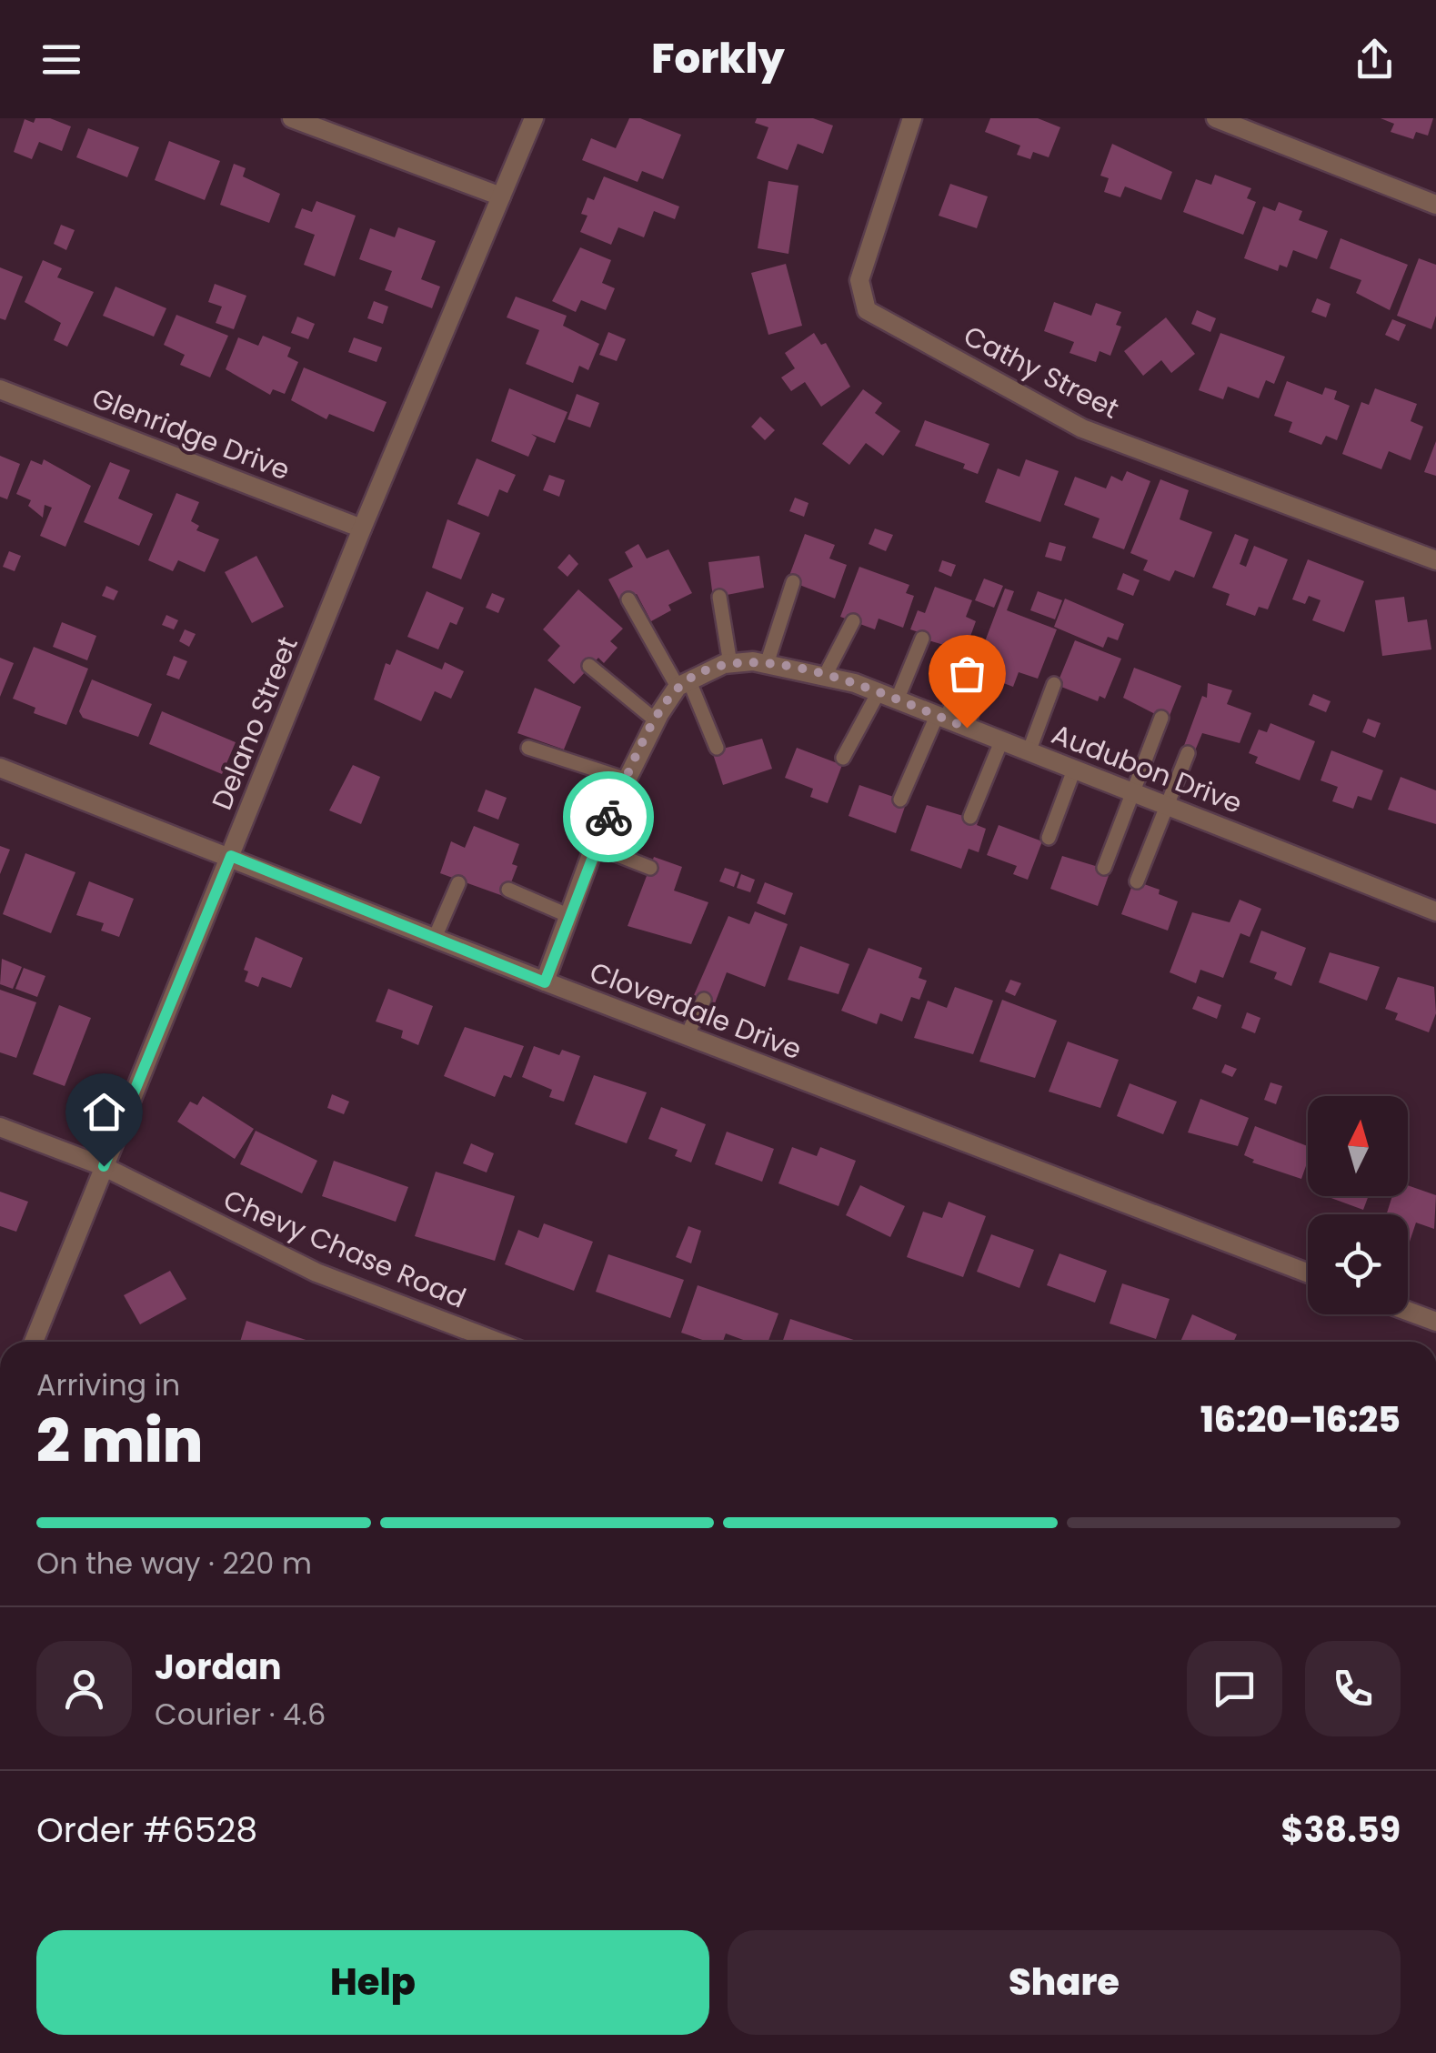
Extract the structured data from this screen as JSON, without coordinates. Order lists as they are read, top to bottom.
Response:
{
  "streets": {
    "street": [
      "Cathy Street",
      "Glenridge Drive",
      "Delano Street",
      "Audubon Drive",
      "Cloverdale Drive",
      "Chevy Chase Road"
    ]
  },
  "crossings": [
    ["Glenridge Drive", "Delano Street"],
    ["Delano Street", "Cloverdale Drive"],
    ["Delano Street", "Chevy Chase Road"]
  ],
  "north": "top",
  "page": {
    "header": "Forkly",
    "heading": ["2 min", "Arriving in", "16:20–16:25"],
    "panel": [
      "Jordan",
      "Courier · 4.6",
      "Order #6528",
      "$38.59"
    ],
    "bar": "On the way · 220 m",
    "buttons": ["Help", "Share"]
  }
}
